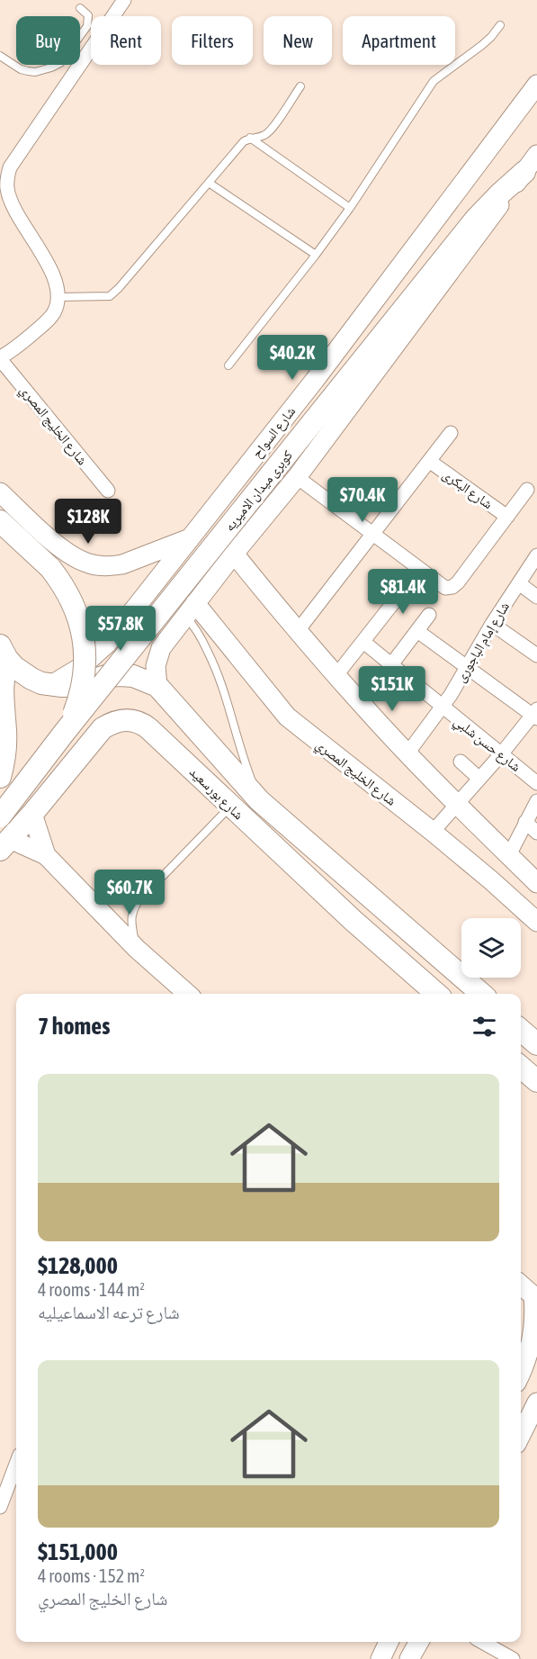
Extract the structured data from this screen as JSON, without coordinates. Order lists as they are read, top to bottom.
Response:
{
  "streets": {
    "main road": [
      "شارع الخليج المصري",
      "شارع السواح",
      "كوبرى ميدان الاميريه",
      "شارع بورسعيد"
    ],
    "street": ["شارع البكرى", "شارع إمام الباجورى", "شارع حسن شلبي"]
  },
  "crossings": [
    ["شارع الخليج المصري", "شارع بورسعيد"],
    ["شارع السواح", "شارع بورسعيد"],
    ["شارع إمام الباجورى", "شارع حسن شلبي"]
  ],
  "page": {
    "chip": [
      "Buy",
      "Rent",
      "Filters",
      "New",
      "Apartment"
    ],
    "price": [
      "$40.2K",
      "$70.4K",
      "$128K",
      "$81.4K",
      "$57.8K",
      "$151K",
      "$60.7K"
    ],
    "heading": "7 homes",
    "list": [
      {
        "name": "$128,000",
        "note": "4 rooms · 144 m² · شارع ترعه الاسماعيليه"
      },
      {
        "name": "$151,000",
        "note": "4 rooms · 152 m² · شارع الخليج المصري"
      }
    ]
  }
}
